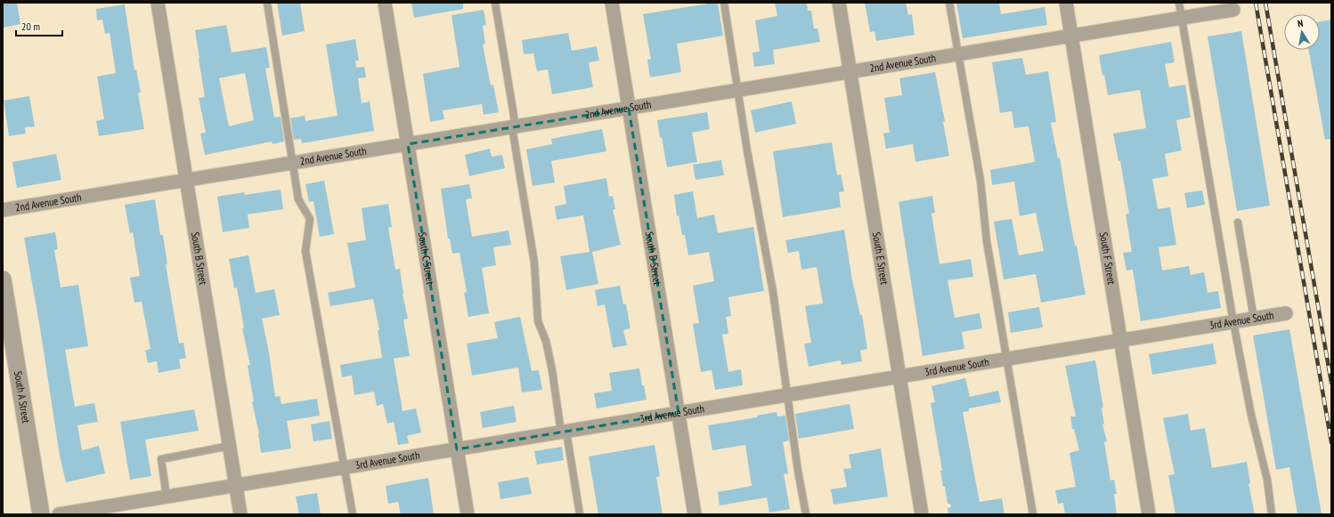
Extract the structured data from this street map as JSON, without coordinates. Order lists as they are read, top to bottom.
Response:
{
  "streets": {
    "street": [
      "2nd Avenue South",
      "South E Street",
      "South F Street",
      "South B Street",
      "South C Street",
      "South D Street",
      "3rd Avenue South",
      "South A Street"
    ]
  },
  "crossings": [
    ["2nd Avenue South", "South E Street"],
    ["2nd Avenue South", "South F Street"],
    ["2nd Avenue South", "South B Street"],
    ["2nd Avenue South", "South C Street"],
    ["2nd Avenue South", "South D Street"],
    ["South E Street", "3rd Avenue South"],
    ["South F Street", "3rd Avenue South"],
    ["South B Street", "3rd Avenue South"],
    ["South C Street", "3rd Avenue South"],
    ["South D Street", "3rd Avenue South"]
  ],
  "scale_bar": "20 m",
  "north": "top"
}
